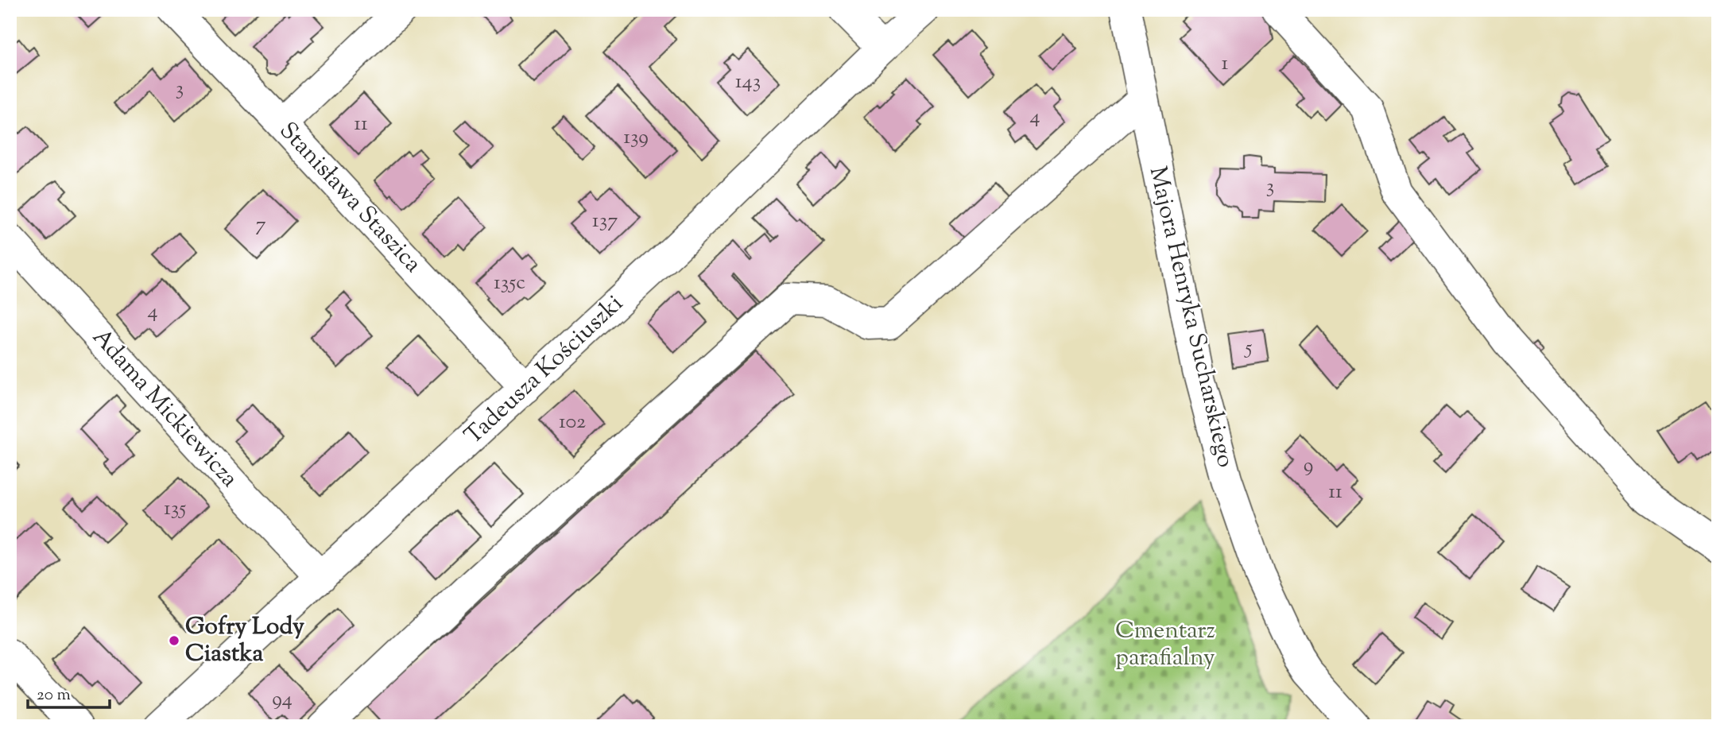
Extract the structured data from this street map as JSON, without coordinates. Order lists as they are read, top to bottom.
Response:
{
  "streets": {
    "street": [
      "Stanisława Staszica",
      "Majora Henryka Sucharskiego",
      "Tadeusza Kościuszki",
      "Adama Mickiewicza"
    ]
  },
  "crossings": [
    ["Stanisława Staszica", "Tadeusza Kościuszki"],
    ["Tadeusza Kościuszki", "Adama Mickiewicza"]
  ],
  "parks": ["Cmentarz parafialny"],
  "places": ["Gofry Lody Ciastka"],
  "house_numbers": [
    "1",
    "143",
    "3",
    "4",
    "11",
    "139",
    "3",
    "137",
    "7",
    "135c",
    "4",
    "5",
    "102",
    "9",
    "11",
    "135",
    "94"
  ],
  "scale_bar": "20 m"
}
